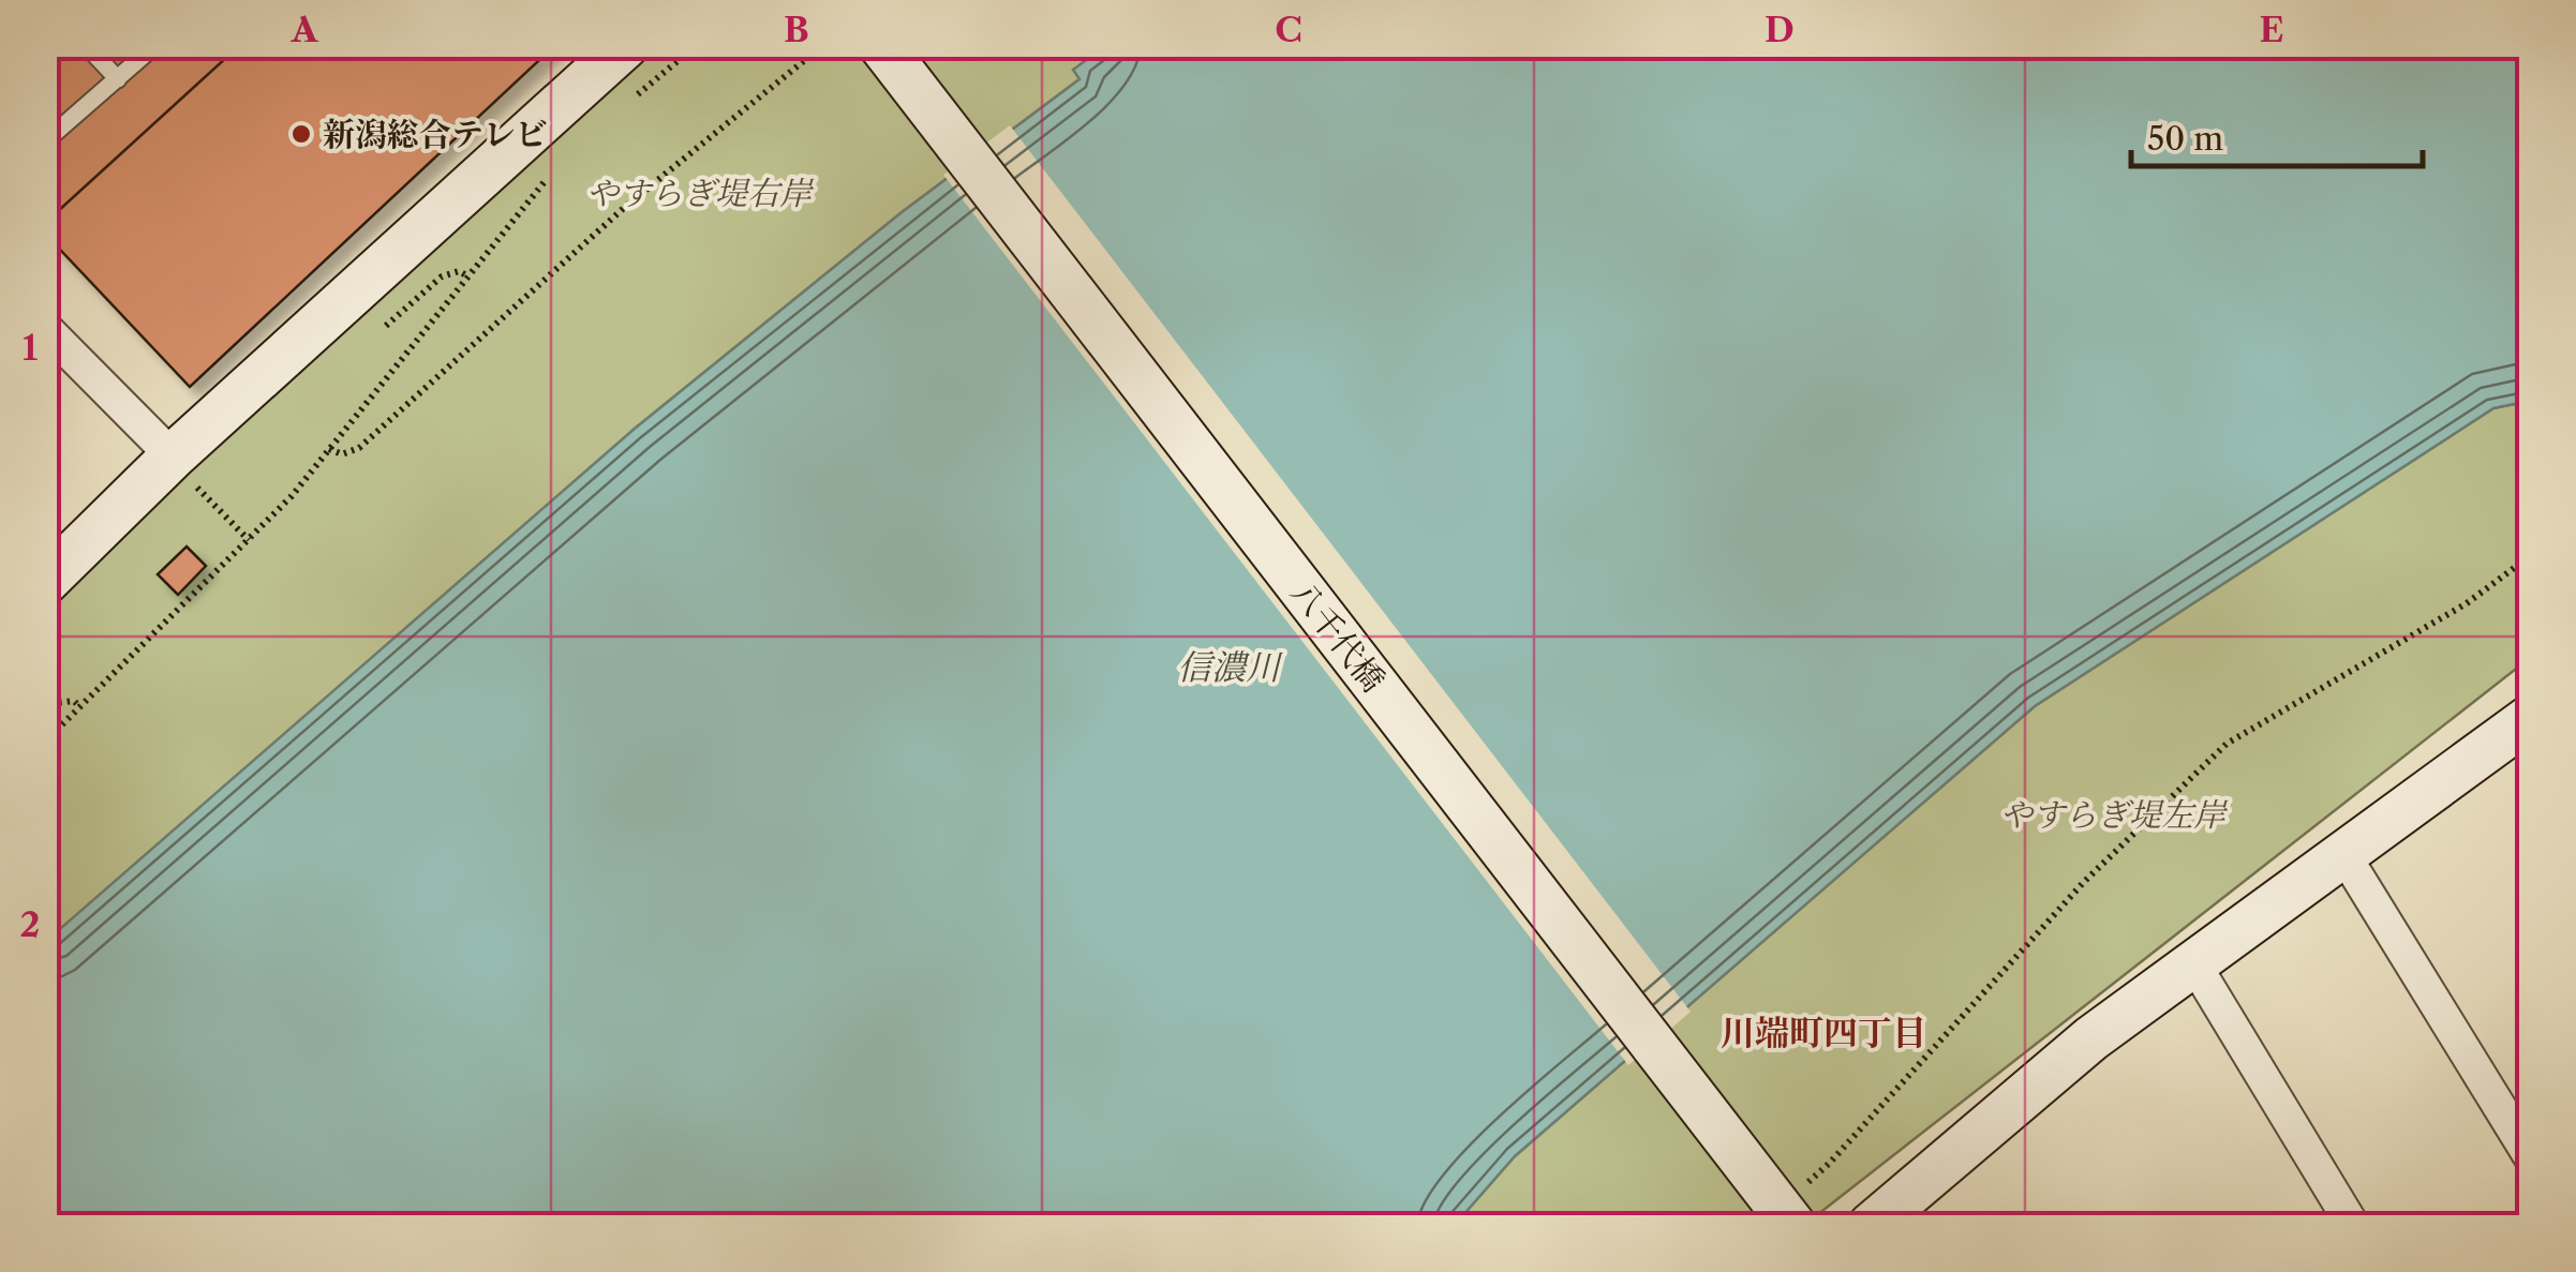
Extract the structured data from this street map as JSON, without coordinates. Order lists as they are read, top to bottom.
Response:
{
  "streets": {
    "street": ["八千代橋"]
  },
  "districts": ["川端町四丁目"],
  "water": ["信濃川"],
  "parks": ["やすらぎ堤右岸", "やすらぎ堤左岸"],
  "places": ["新潟総合テレビ"],
  "scale_bar": "50 m",
  "grid": {
    "columns": [
      "A",
      "B",
      "C",
      "D",
      "E"
    ],
    "rows": ["1", "2"]
  }
}
